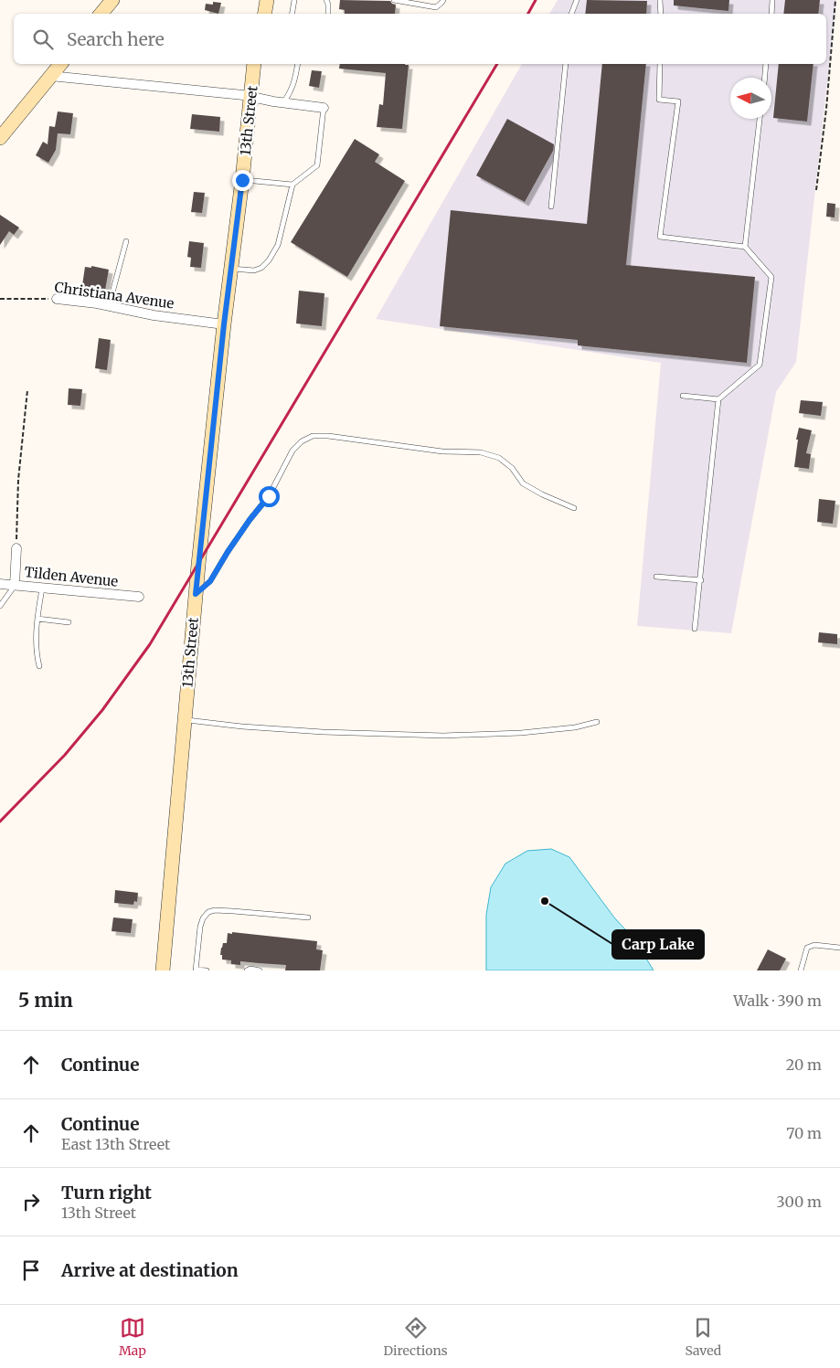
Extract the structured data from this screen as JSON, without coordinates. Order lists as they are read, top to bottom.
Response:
{
  "streets": {
    "street": ["13th Street", "Christiana Avenue", "Tilden Avenue"]
  },
  "crossings": [
    ["13th Street", "Christiana Avenue"]
  ],
  "places": ["Carp Lake"],
  "north": "left",
  "page": {
    "search": "Search here",
    "heading": ["5 min", "Walk · 390 m"],
    "list": [
      ["Continue", "20 m"],
      ["Continue", "East 13th Street", "70 m"],
      ["Turn right", "13th Street", "300 m"],
      "Arrive at destination"
    ],
    "nav": ["Map", "Directions", "Saved"]
  }
}
